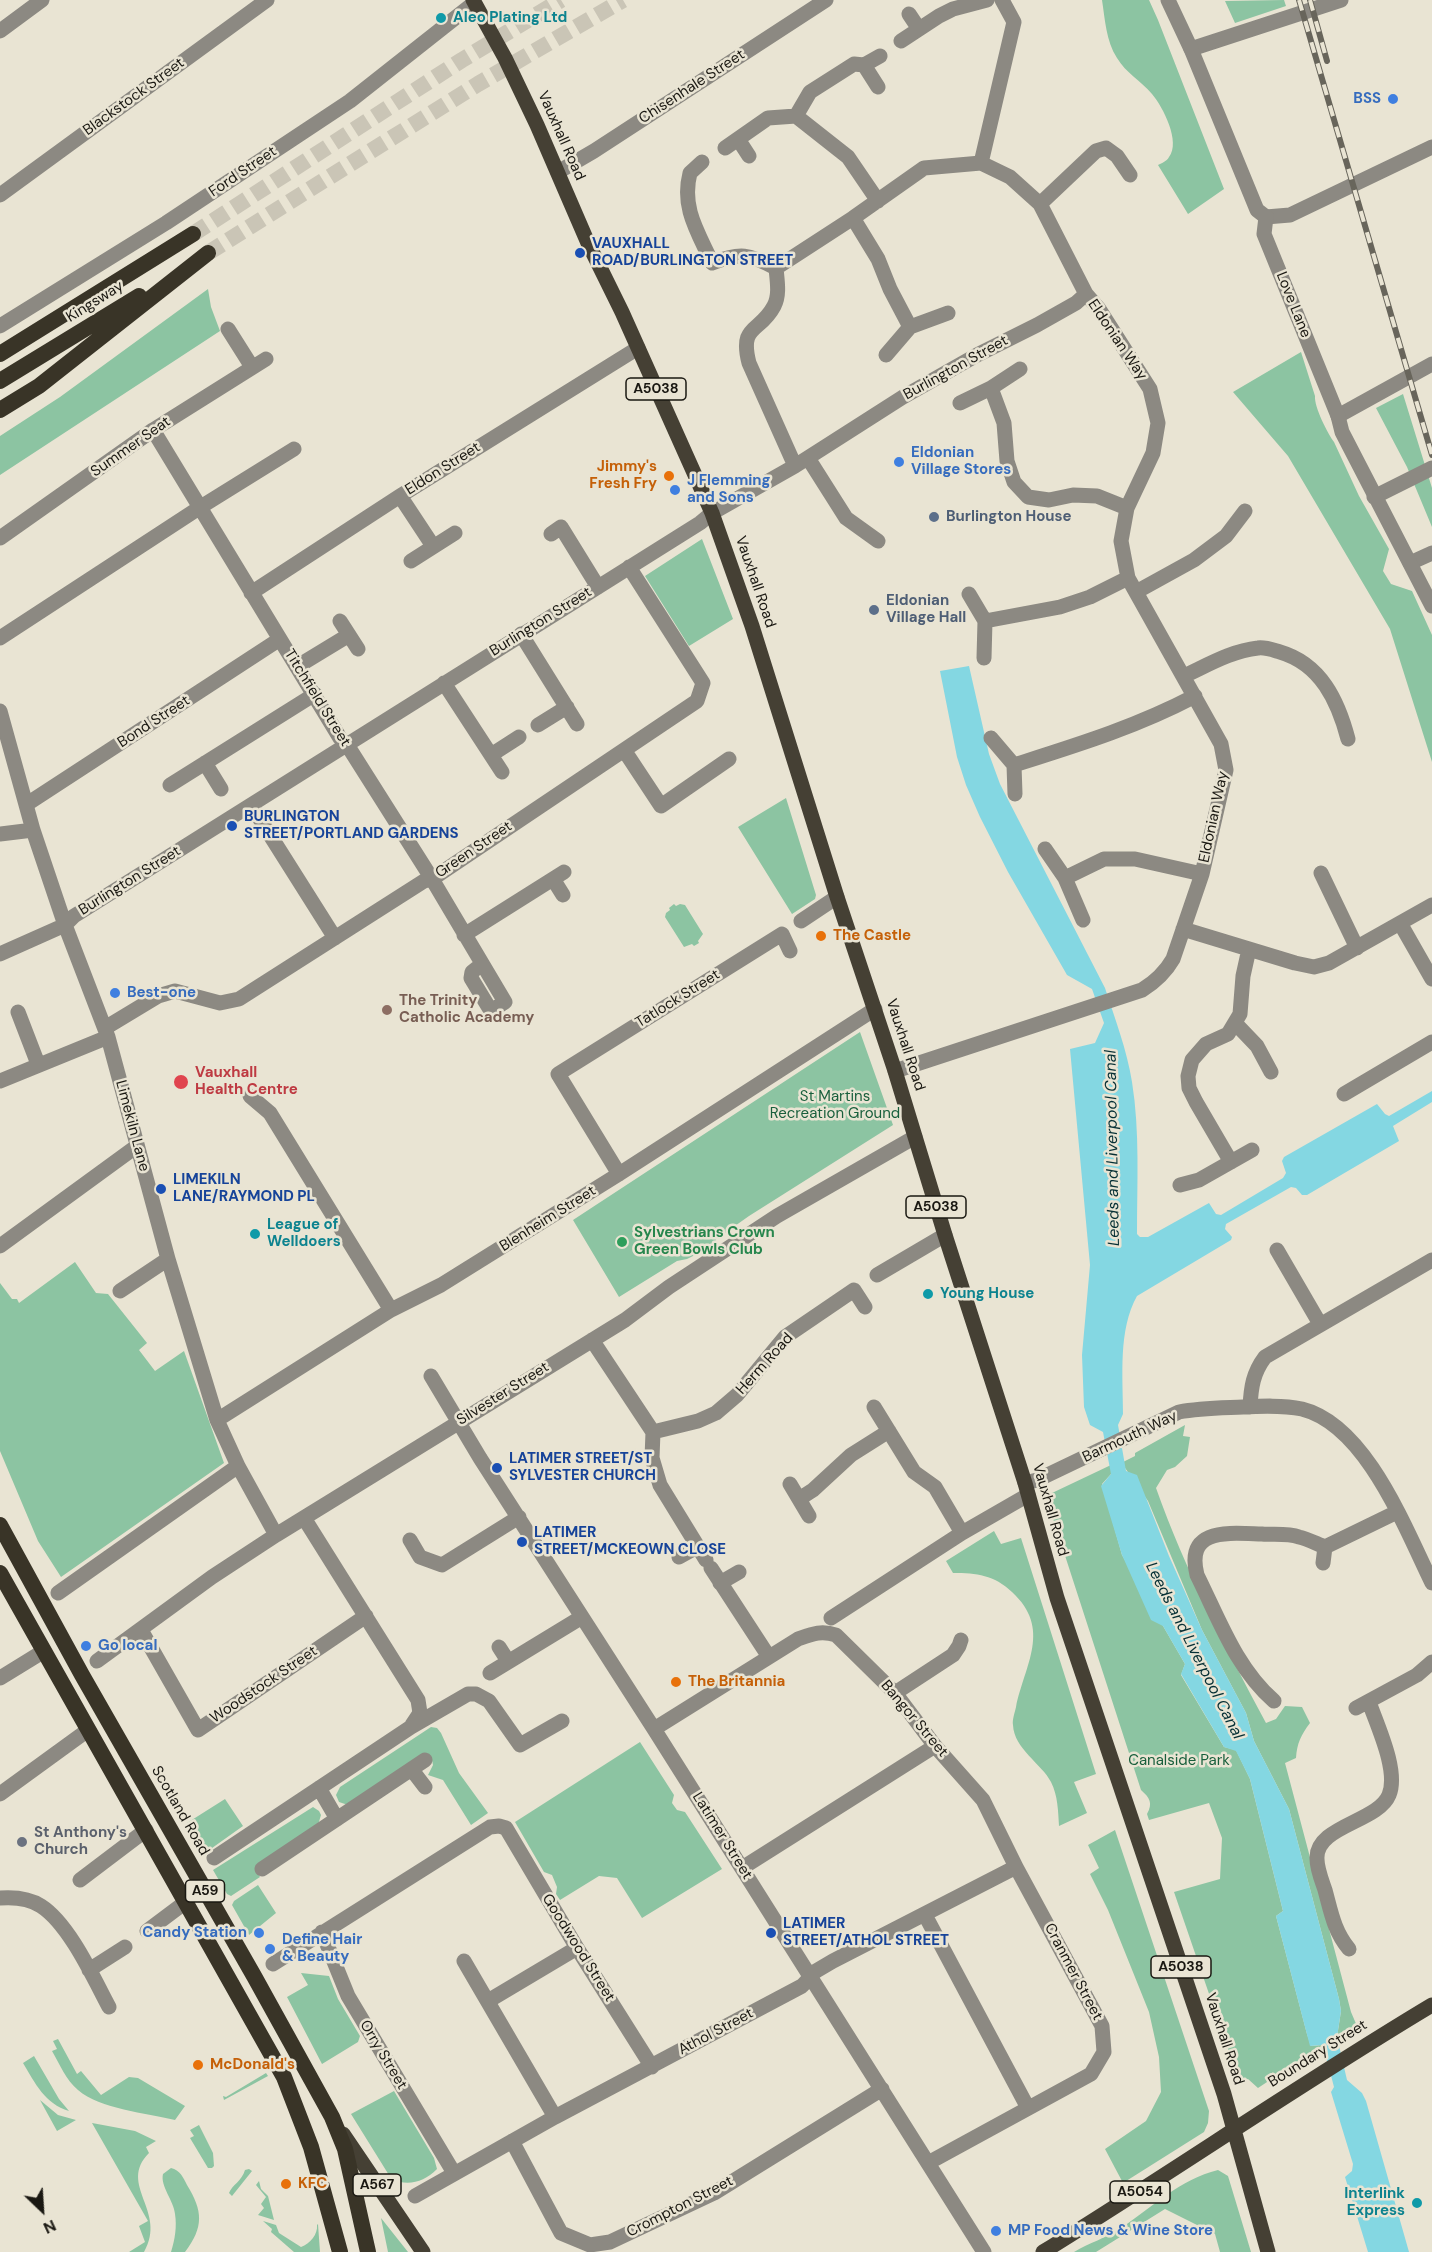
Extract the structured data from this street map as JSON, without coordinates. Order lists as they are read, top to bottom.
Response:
{
  "streets": {
    "highway": ["Kingsway", "Scotland Road", "A59"],
    "main road": [
      "Vauxhall Road",
      "A5038",
      "Boundary Street",
      "A567",
      "A5054"
    ],
    "street": [
      "Chisenhale Street",
      "Blackstock Street",
      "Ford Street",
      "Love Lane",
      "Eldonian Way",
      "Burlington Street",
      "Summer Seat",
      "Eldon Street",
      "Titchfield Street",
      "Bond Street",
      "Green Street",
      "Tatlock Street",
      "Limekiln Lane",
      "Blenheim Street",
      "Herm Road",
      "Silvester Street",
      "Barmouth Way",
      "Woodstock Street",
      "Bangor Street",
      "Latimer Street",
      "Goodwood Street",
      "Cranmer Street",
      "Athol Street",
      "Orry Street",
      "Crompton Street"
    ]
  },
  "crossings": [
    ["Chisenhale Street", "Vauxhall Road"],
    ["Vauxhall Road", "Ford Street"],
    ["Vauxhall Road", "Eldonian Way"],
    ["Vauxhall Road", "Burlington Street"],
    ["Vauxhall Road", "A5038"],
    ["Vauxhall Road", "Eldon Street"],
    ["Vauxhall Road", "Blenheim Street"],
    ["Vauxhall Road", "Silvester Street"],
    ["Vauxhall Road", "Barmouth Way"],
    ["Vauxhall Road", "Boundary Street"],
    ["Eldonian Way", "Burlington Street"],
    ["Burlington Street", "Titchfield Street"],
    ["Burlington Street", "Green Street"],
    ["Burlington Street", "Limekiln Lane"],
    ["A5038", "Boundary Street"],
    ["Summer Seat", "Titchfield Street"],
    ["Eldon Street", "Titchfield Street"],
    ["Titchfield Street", "Bond Street"],
    ["Titchfield Street", "Green Street"],
    ["Bond Street", "Limekiln Lane"],
    ["Green Street", "Limekiln Lane"],
    ["Tatlock Street", "Blenheim Street"],
    ["Limekiln Lane", "Blenheim Street"],
    ["Limekiln Lane", "Silvester Street"],
    ["Silvester Street", "Woodstock Street"],
    ["Silvester Street", "Latimer Street"],
    ["Bangor Street", "Latimer Street"],
    ["Bangor Street", "Cranmer Street"],
    ["Bangor Street", "Athol Street"],
    ["Scotland Road", "A567"],
    ["Latimer Street", "Cranmer Street"],
    ["Latimer Street", "Athol Street"],
    ["Latimer Street", "Crompton Street"],
    ["Goodwood Street", "Athol Street"],
    ["Goodwood Street", "Orry Street"],
    ["Cranmer Street", "Athol Street"],
    ["Athol Street", "Orry Street"],
    ["Athol Street", "Crompton Street"]
  ],
  "water": ["Leeds and Liverpool Canal"],
  "parks": ["St Martins Recreation Ground", "Canalside Park"],
  "places": [
    "Aleo Plating Ltd",
    "BSS",
    "VAUXHALL ROAD/BURLINGTON STREET",
    "Eldonian Village Stores",
    "Jimmy's Fresh Fry",
    "J Flemming and Sons",
    "Burlington House",
    "Eldonian Village Hall",
    "BURLINGTON STREET/PORTLAND GARDENS",
    "The Castle",
    "Best-one",
    "The Trinity Catholic Academy",
    "Vauxhall Health Centre",
    "LIMEKILN LANE/RAYMOND PL",
    "League of Welldoers",
    "Sylvestrians Crown Green Bowls Club",
    "Young House",
    "LATIMER STREET/ST SYLVESTER CHURCH",
    "LATIMER STREET/MCKEOWN CLOSE",
    "Go local",
    "The Britannia",
    "St Anthony's Church",
    "Candy Station",
    "LATIMER STREET/ATHOL STREET",
    "Define Hair & Beauty",
    "McDonald's",
    "KFC",
    "Interlink Express",
    "MP Food News & Wine Store"
  ],
  "north": "bottom right"
}
